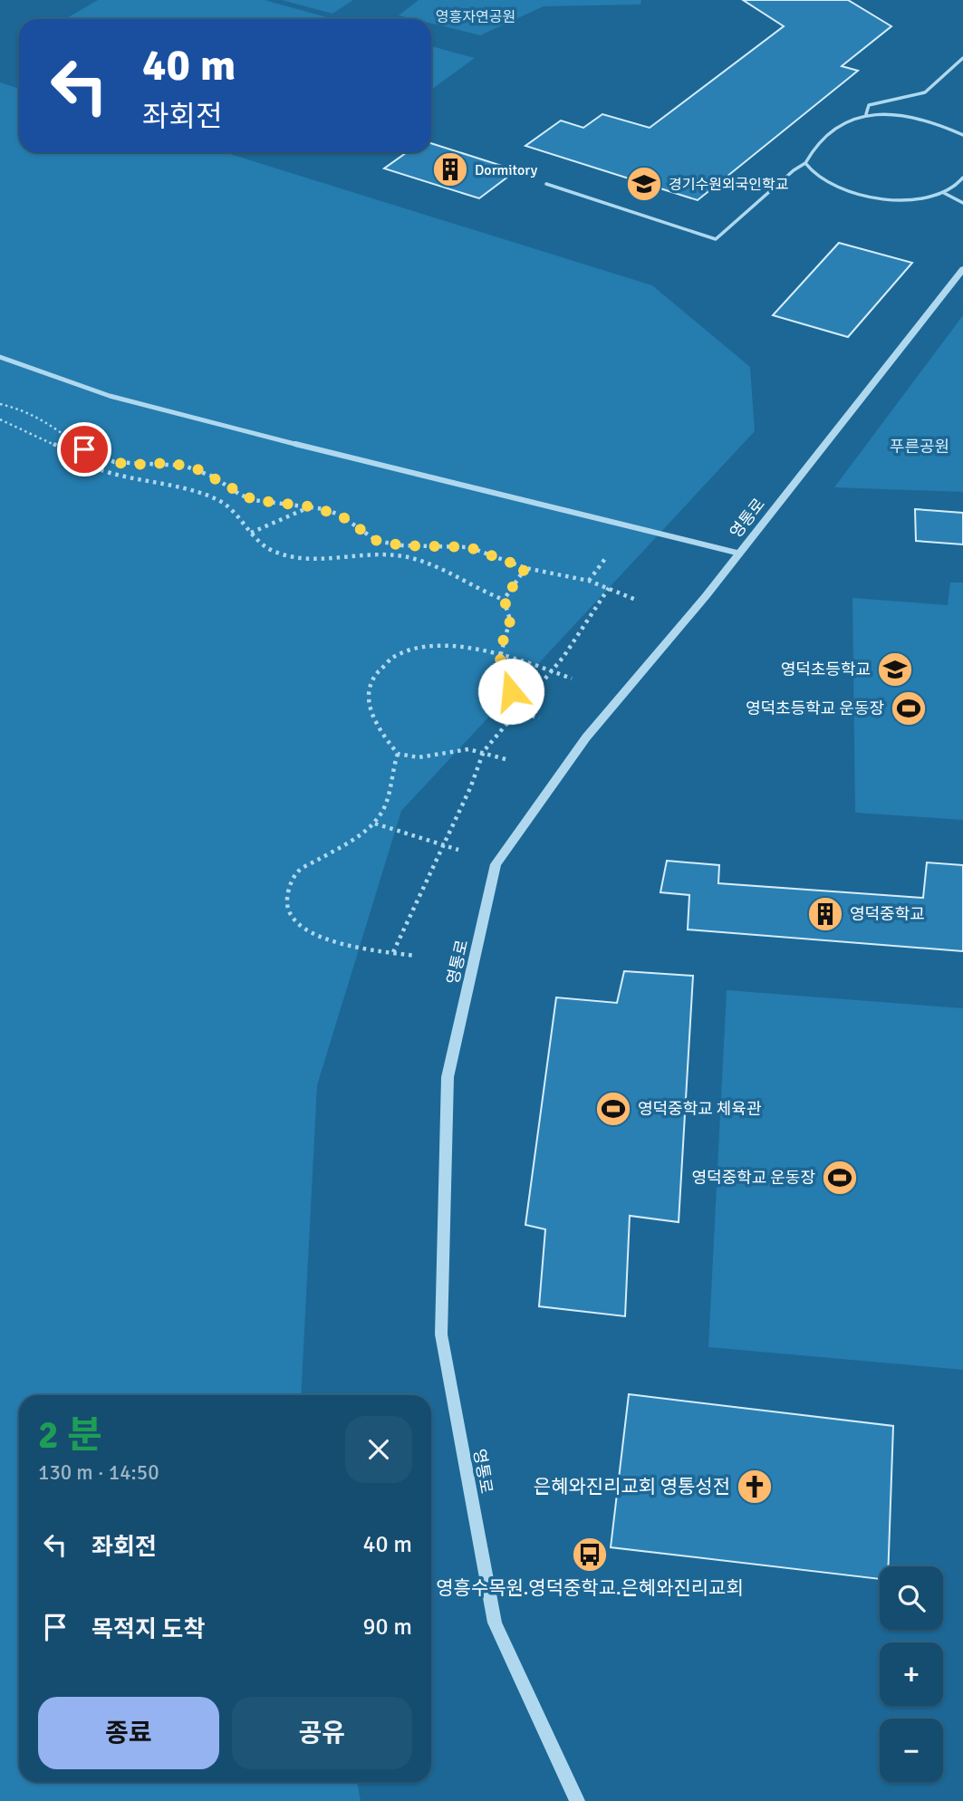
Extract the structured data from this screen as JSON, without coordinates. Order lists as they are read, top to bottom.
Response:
{
  "streets": {
    "street": ["영통로"]
  },
  "parks": ["영흥자연공원", "푸른공원"],
  "places": {
    "building": ["Dormitory", "영덕중학교"],
    "school or university": ["경기수원외국인학교", "영덕초등학교"],
    "sports": ["영덕초등학교 운동장", "영덕중학교 체육관", "영덕중학교 운동장"],
    "church": ["은혜와진리교회 영통성전"],
    "bus stop": ["영흥수목원.영덕중학교.은혜와진리교회"]
  },
  "page": {
    "turn": ["40 m", "좌회전"],
    "heading": ["2 분", "130 m · 14:50"],
    "list": [
      {
        "name": "좌회전",
        "value": "40 m"
      },
      {
        "name": "목적지 도착",
        "value": "90 m"
      }
    ],
    "map_buttons": ["+", "−"],
    "buttons": ["종료", "공유"]
  }
}
